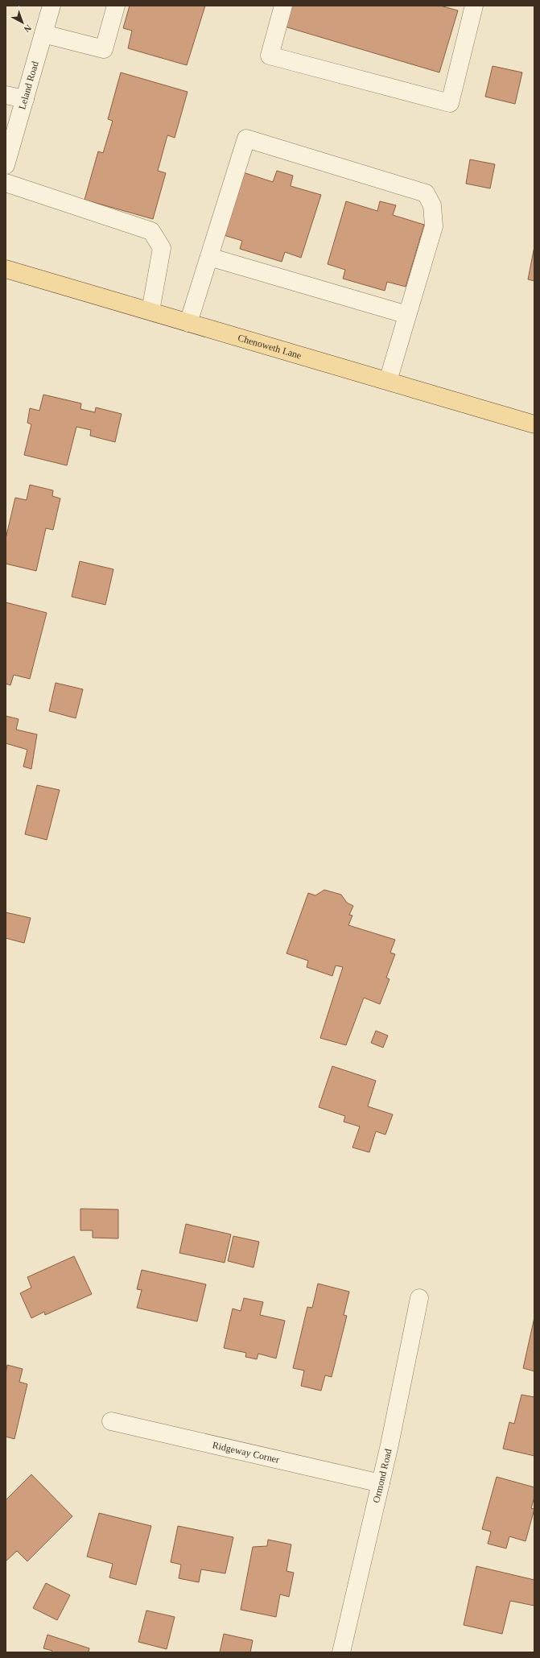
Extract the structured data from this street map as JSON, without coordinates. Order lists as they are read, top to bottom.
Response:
{
  "streets": {
    "main road": ["Chenoweth Lane"],
    "street": ["Leland Road", "Ridgeway Corner", "Ormond Road"]
  },
  "crossings": [
    ["Ridgeway Corner", "Ormond Road"]
  ],
  "north": "bottom right"
}
